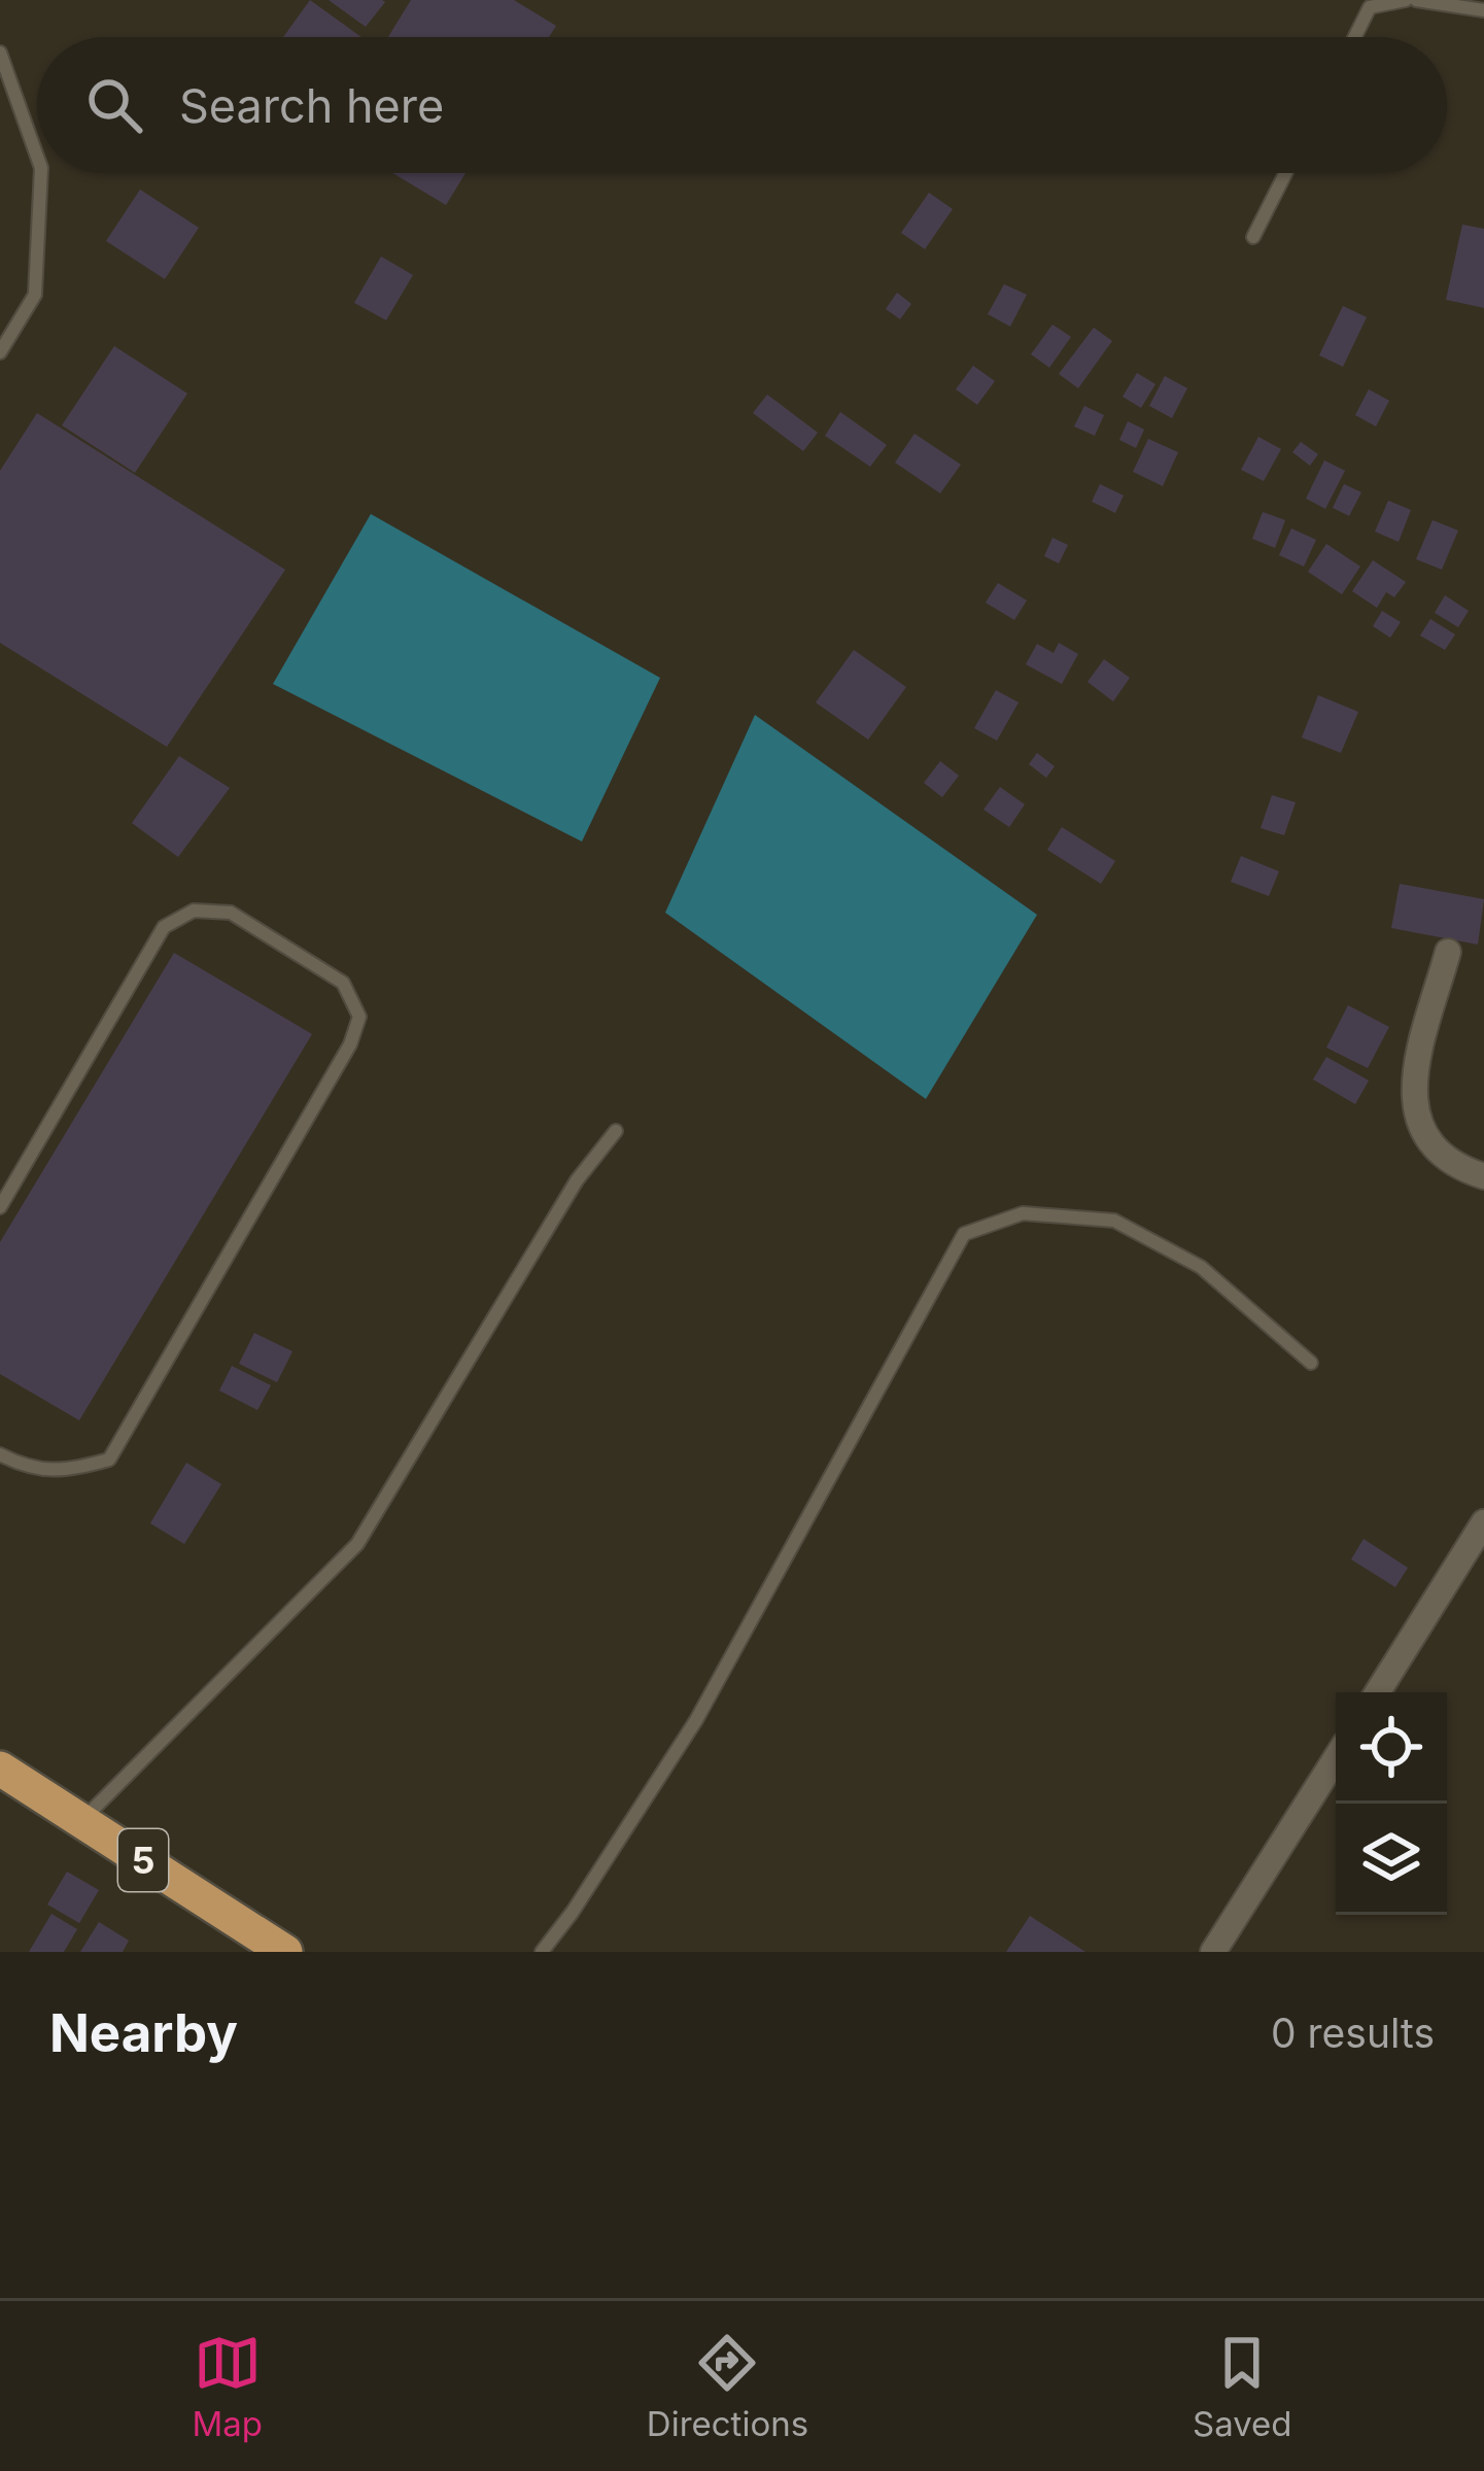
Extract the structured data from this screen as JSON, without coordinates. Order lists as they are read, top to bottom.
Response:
{
  "streets": {
    "highway": ["5"]
  },
  "page": {
    "search": "Search here",
    "heading": ["Nearby", "0 results"],
    "nav": ["Map", "Directions", "Saved"]
  }
}
